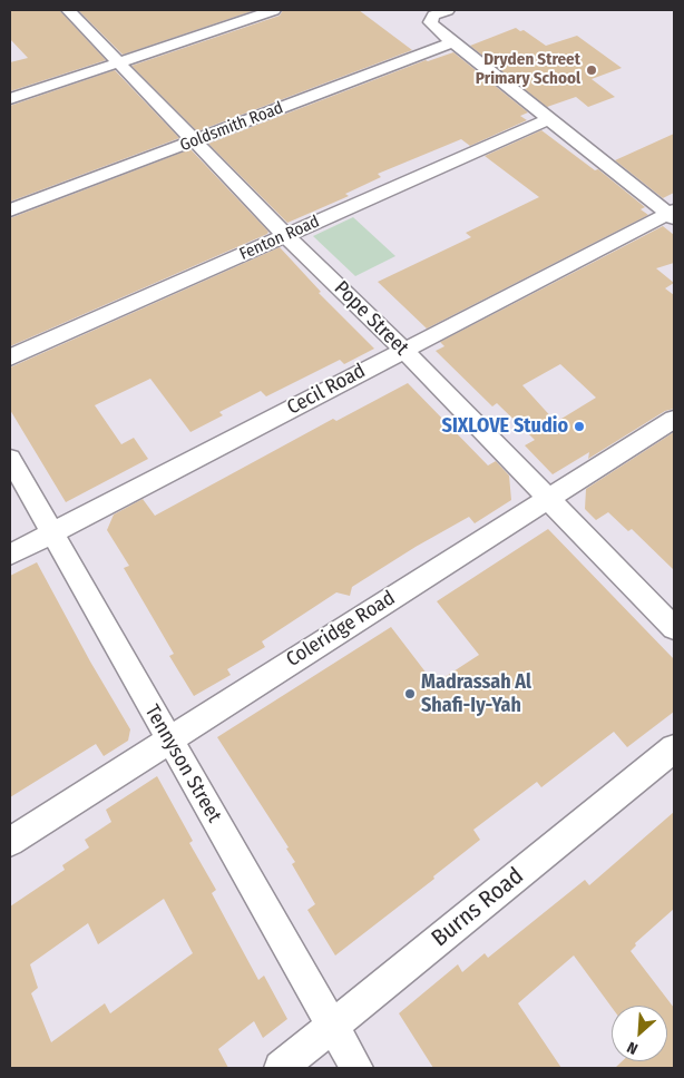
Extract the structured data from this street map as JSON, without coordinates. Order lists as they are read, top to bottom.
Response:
{
  "streets": {
    "street": [
      "Goldsmith Road",
      "Fenton Road",
      "Pope Street",
      "Cecil Road",
      "Coleridge Road",
      "Tennyson Street",
      "Burns Road"
    ]
  },
  "crossings": [
    ["Goldsmith Road", "Pope Street"],
    ["Fenton Road", "Pope Street"],
    ["Pope Street", "Cecil Road"],
    ["Pope Street", "Coleridge Road"],
    ["Cecil Road", "Tennyson Street"],
    ["Coleridge Road", "Tennyson Street"],
    ["Tennyson Street", "Burns Road"]
  ],
  "places": ["Dryden Street Primary School", "SIXLOVE Studio", "Madrassah Al Shafi-Iy-Yah"],
  "north": "bottom left"
}
